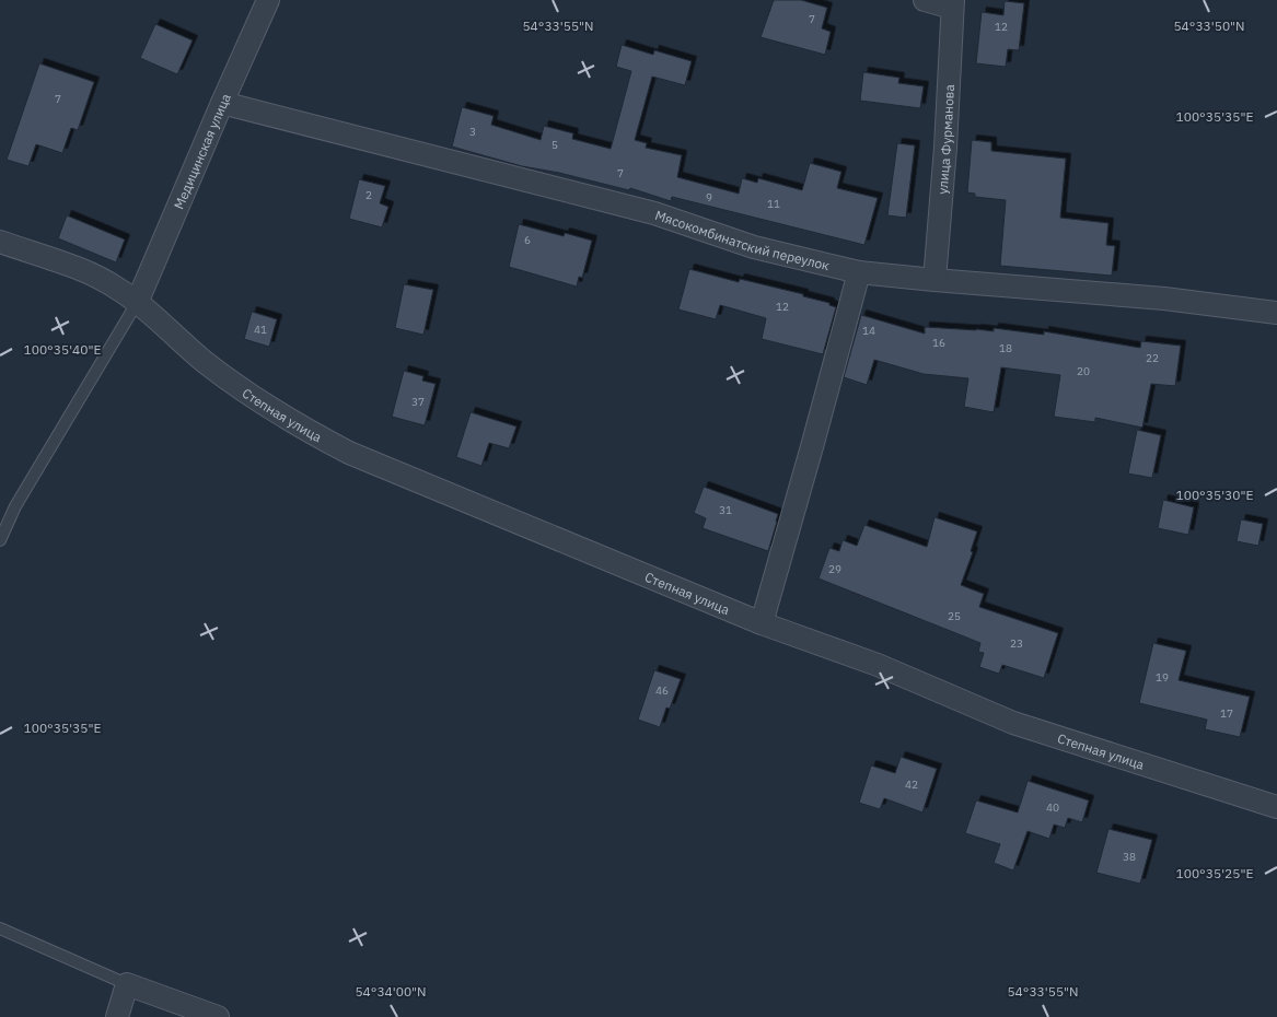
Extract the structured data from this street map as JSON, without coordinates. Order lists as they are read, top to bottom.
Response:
{
  "streets": {
    "street": [
      "улица Фурманова",
      "Медицинская улица",
      "Мясокомбинатский переулок",
      "Степная улица"
    ]
  },
  "crossings": [
    ["улица Фурманова", "Мясокомбинатский переулок"],
    ["Медицинская улица", "Мясокомбинатский переулок"],
    ["Медицинская улица", "Степная улица"]
  ],
  "house_numbers": [
    "7",
    "12",
    "7",
    "3",
    "5",
    "7",
    "2",
    "9",
    "11",
    "6",
    "12",
    "41",
    "14",
    "16",
    "18",
    "22",
    "20",
    "37",
    "31",
    "29",
    "25",
    "23",
    "19",
    "46",
    "17",
    "42",
    "40",
    "38"
  ],
  "coordinates": [
    "54°33'50\"N",
    "54°33'55\"N",
    "100°35'35\"E",
    "100°35'40\"E",
    "100°35'30\"E",
    "100°35'25\"E",
    "54°34'00\"N"
  ]
}
